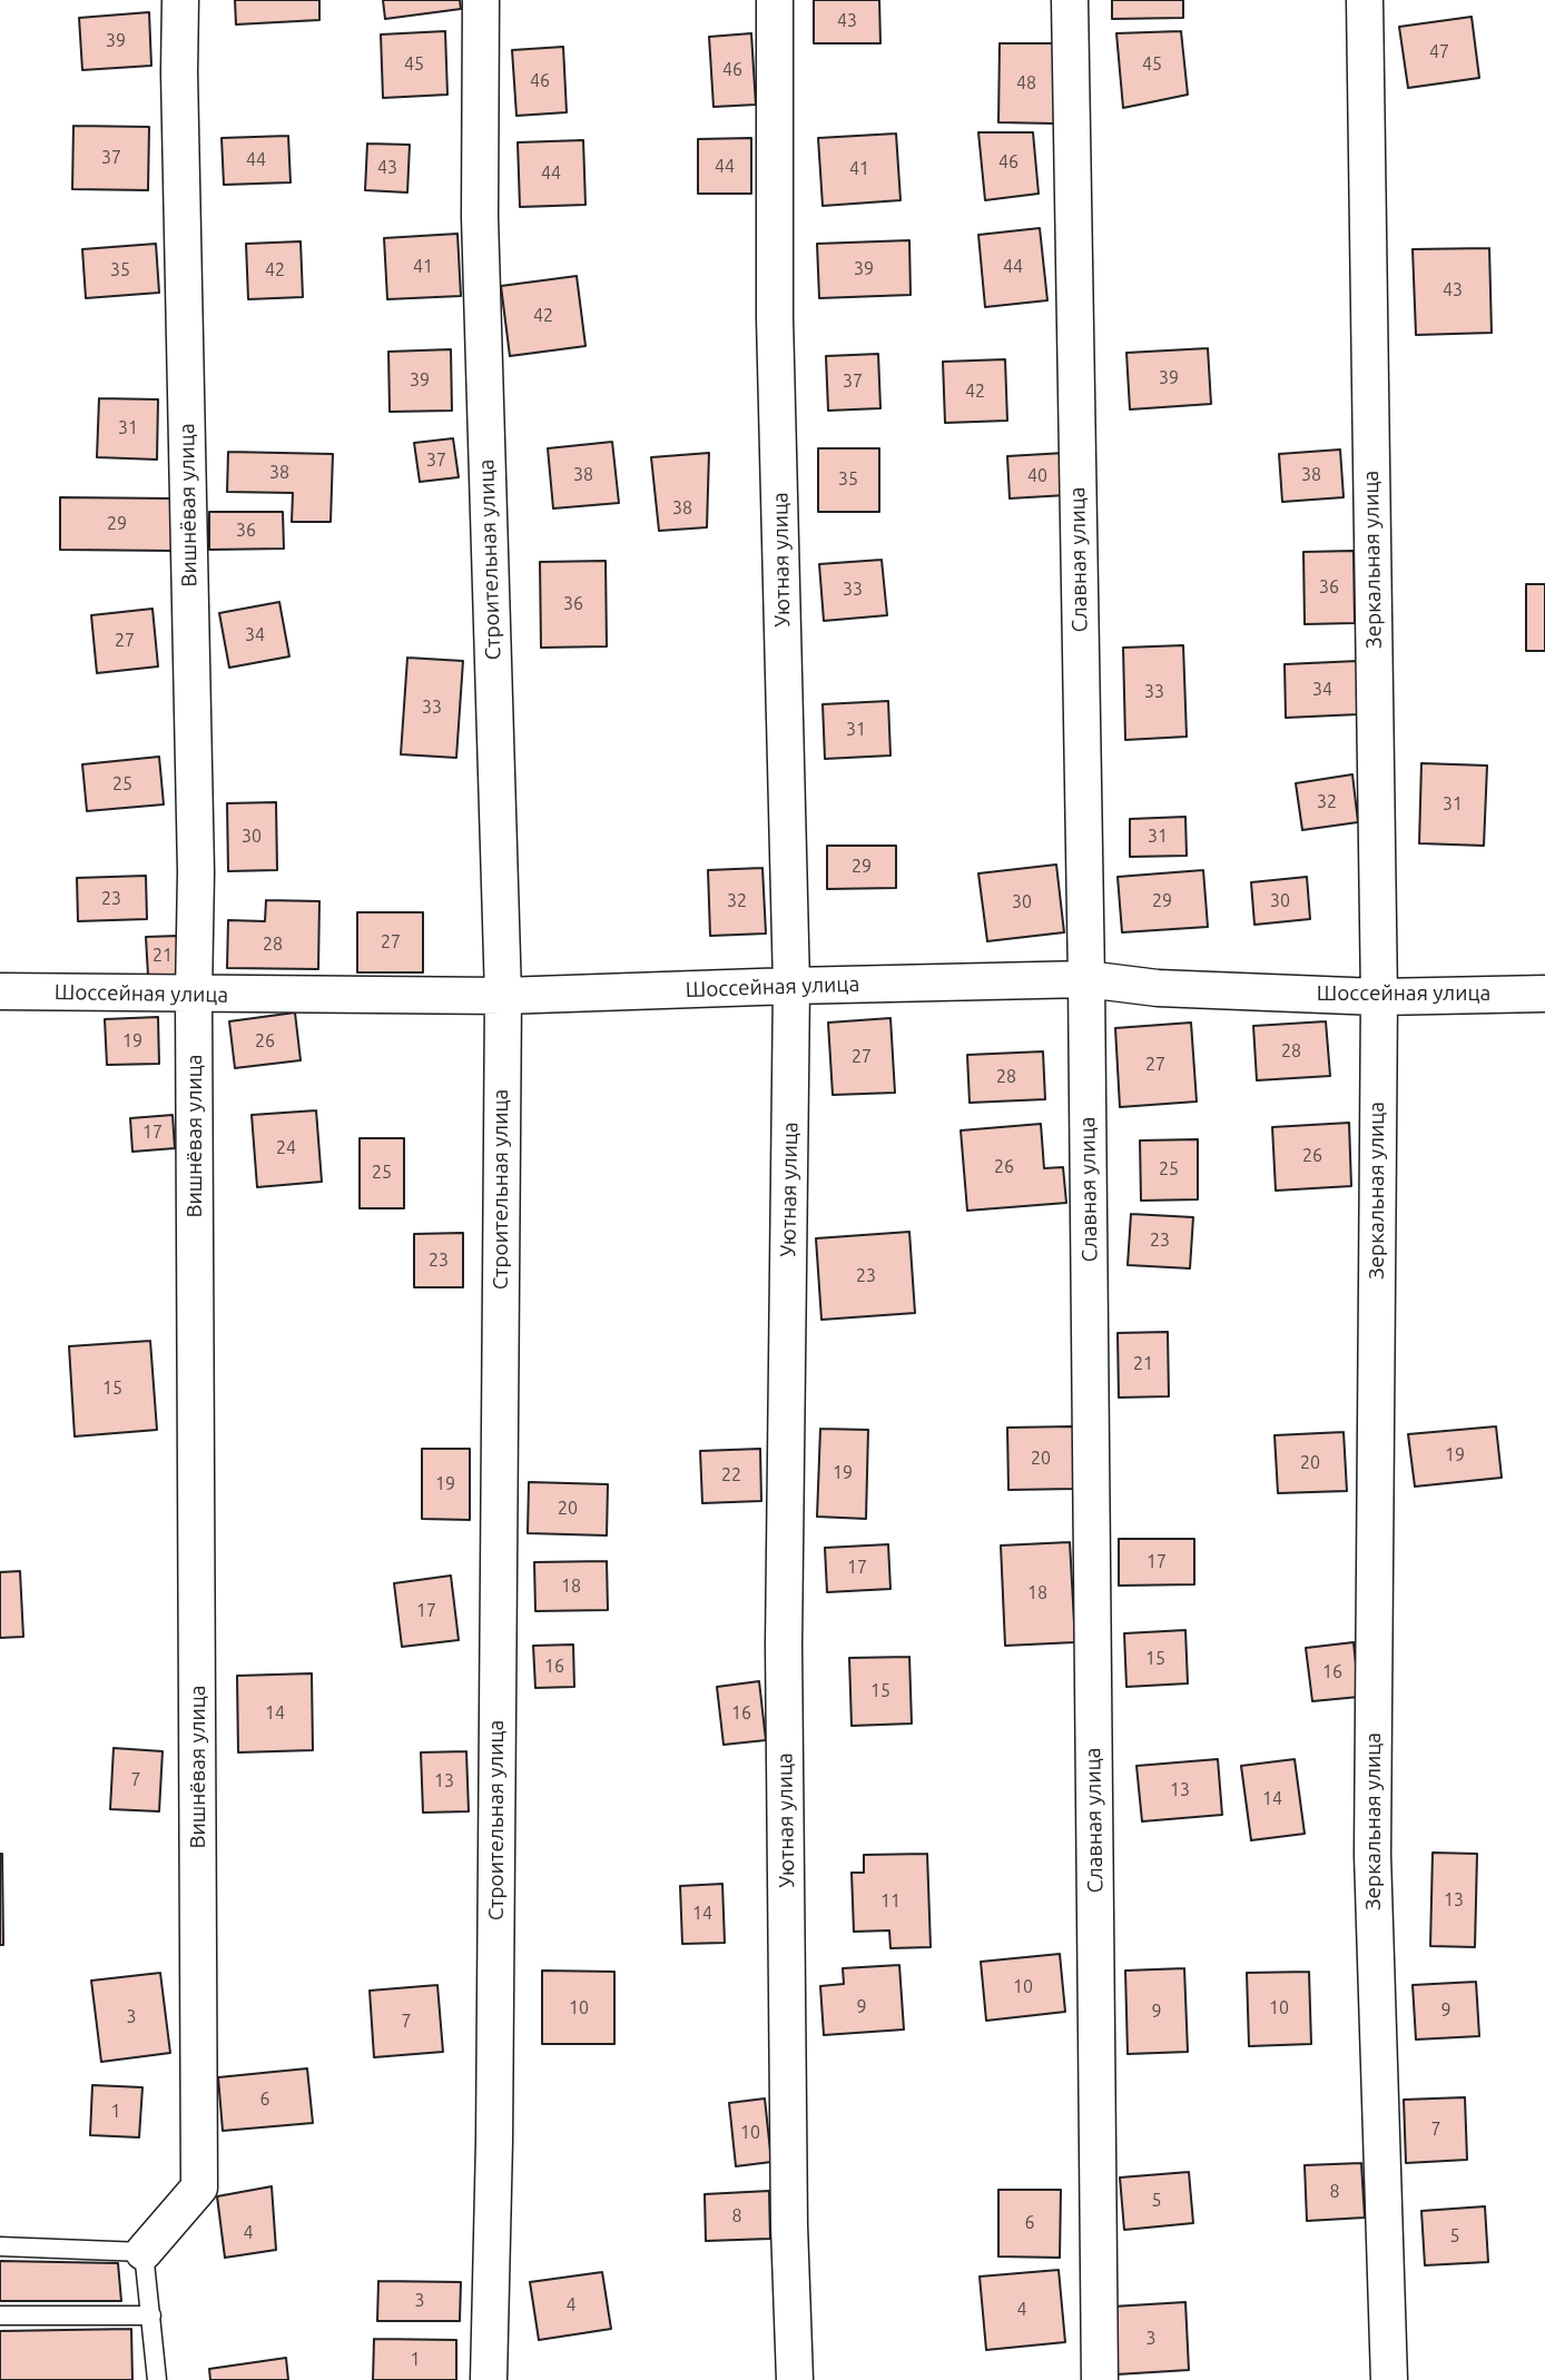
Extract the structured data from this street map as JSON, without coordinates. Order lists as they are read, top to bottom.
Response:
{
  "streets": {
    "street": [
      "Вишнёвая улица",
      "Строительная улица",
      "Уютная улица",
      "Славная улица",
      "Зеркальная улица",
      "Шоссейная улица"
    ]
  },
  "crossings": [
    ["Вишнёвая улица", "Шоссейная улица"],
    ["Строительная улица", "Шоссейная улица"],
    ["Уютная улица", "Шоссейная улица"],
    ["Славная улица", "Шоссейная улица"],
    ["Зеркальная улица", "Шоссейная улица"]
  ],
  "house_numbers": [
    "43",
    "39",
    "47",
    "45",
    "45",
    "46",
    "46",
    "48",
    "37",
    "44",
    "46",
    "44",
    "43",
    "41",
    "44",
    "41",
    "44",
    "39",
    "35",
    "42",
    "43",
    "42",
    "39",
    "39",
    "37",
    "42",
    "31",
    "37",
    "38",
    "38",
    "38",
    "40",
    "35",
    "38",
    "29",
    "36",
    "36",
    "33",
    "36",
    "34",
    "27",
    "34",
    "33",
    "33",
    "31",
    "25",
    "32",
    "31",
    "30",
    "31",
    "29",
    "23",
    "32",
    "29",
    "30",
    "30",
    "27",
    "28",
    "21",
    "19",
    "26",
    "28",
    "27",
    "27",
    "28",
    "17",
    "24",
    "26",
    "26",
    "25",
    "25",
    "23",
    "23",
    "23",
    "21",
    "15",
    "19",
    "20",
    "20",
    "19",
    "22",
    "19",
    "20",
    "17",
    "17",
    "18",
    "18",
    "17",
    "15",
    "16",
    "16",
    "15",
    "14",
    "16",
    "7",
    "13",
    "13",
    "14",
    "13",
    "11",
    "14",
    "10",
    "9",
    "10",
    "10",
    "9",
    "9",
    "3",
    "7",
    "6",
    "1",
    "7",
    "10",
    "8",
    "5",
    "8",
    "6",
    "4",
    "5",
    "3",
    "4",
    "4",
    "3",
    "1"
  ]
}
